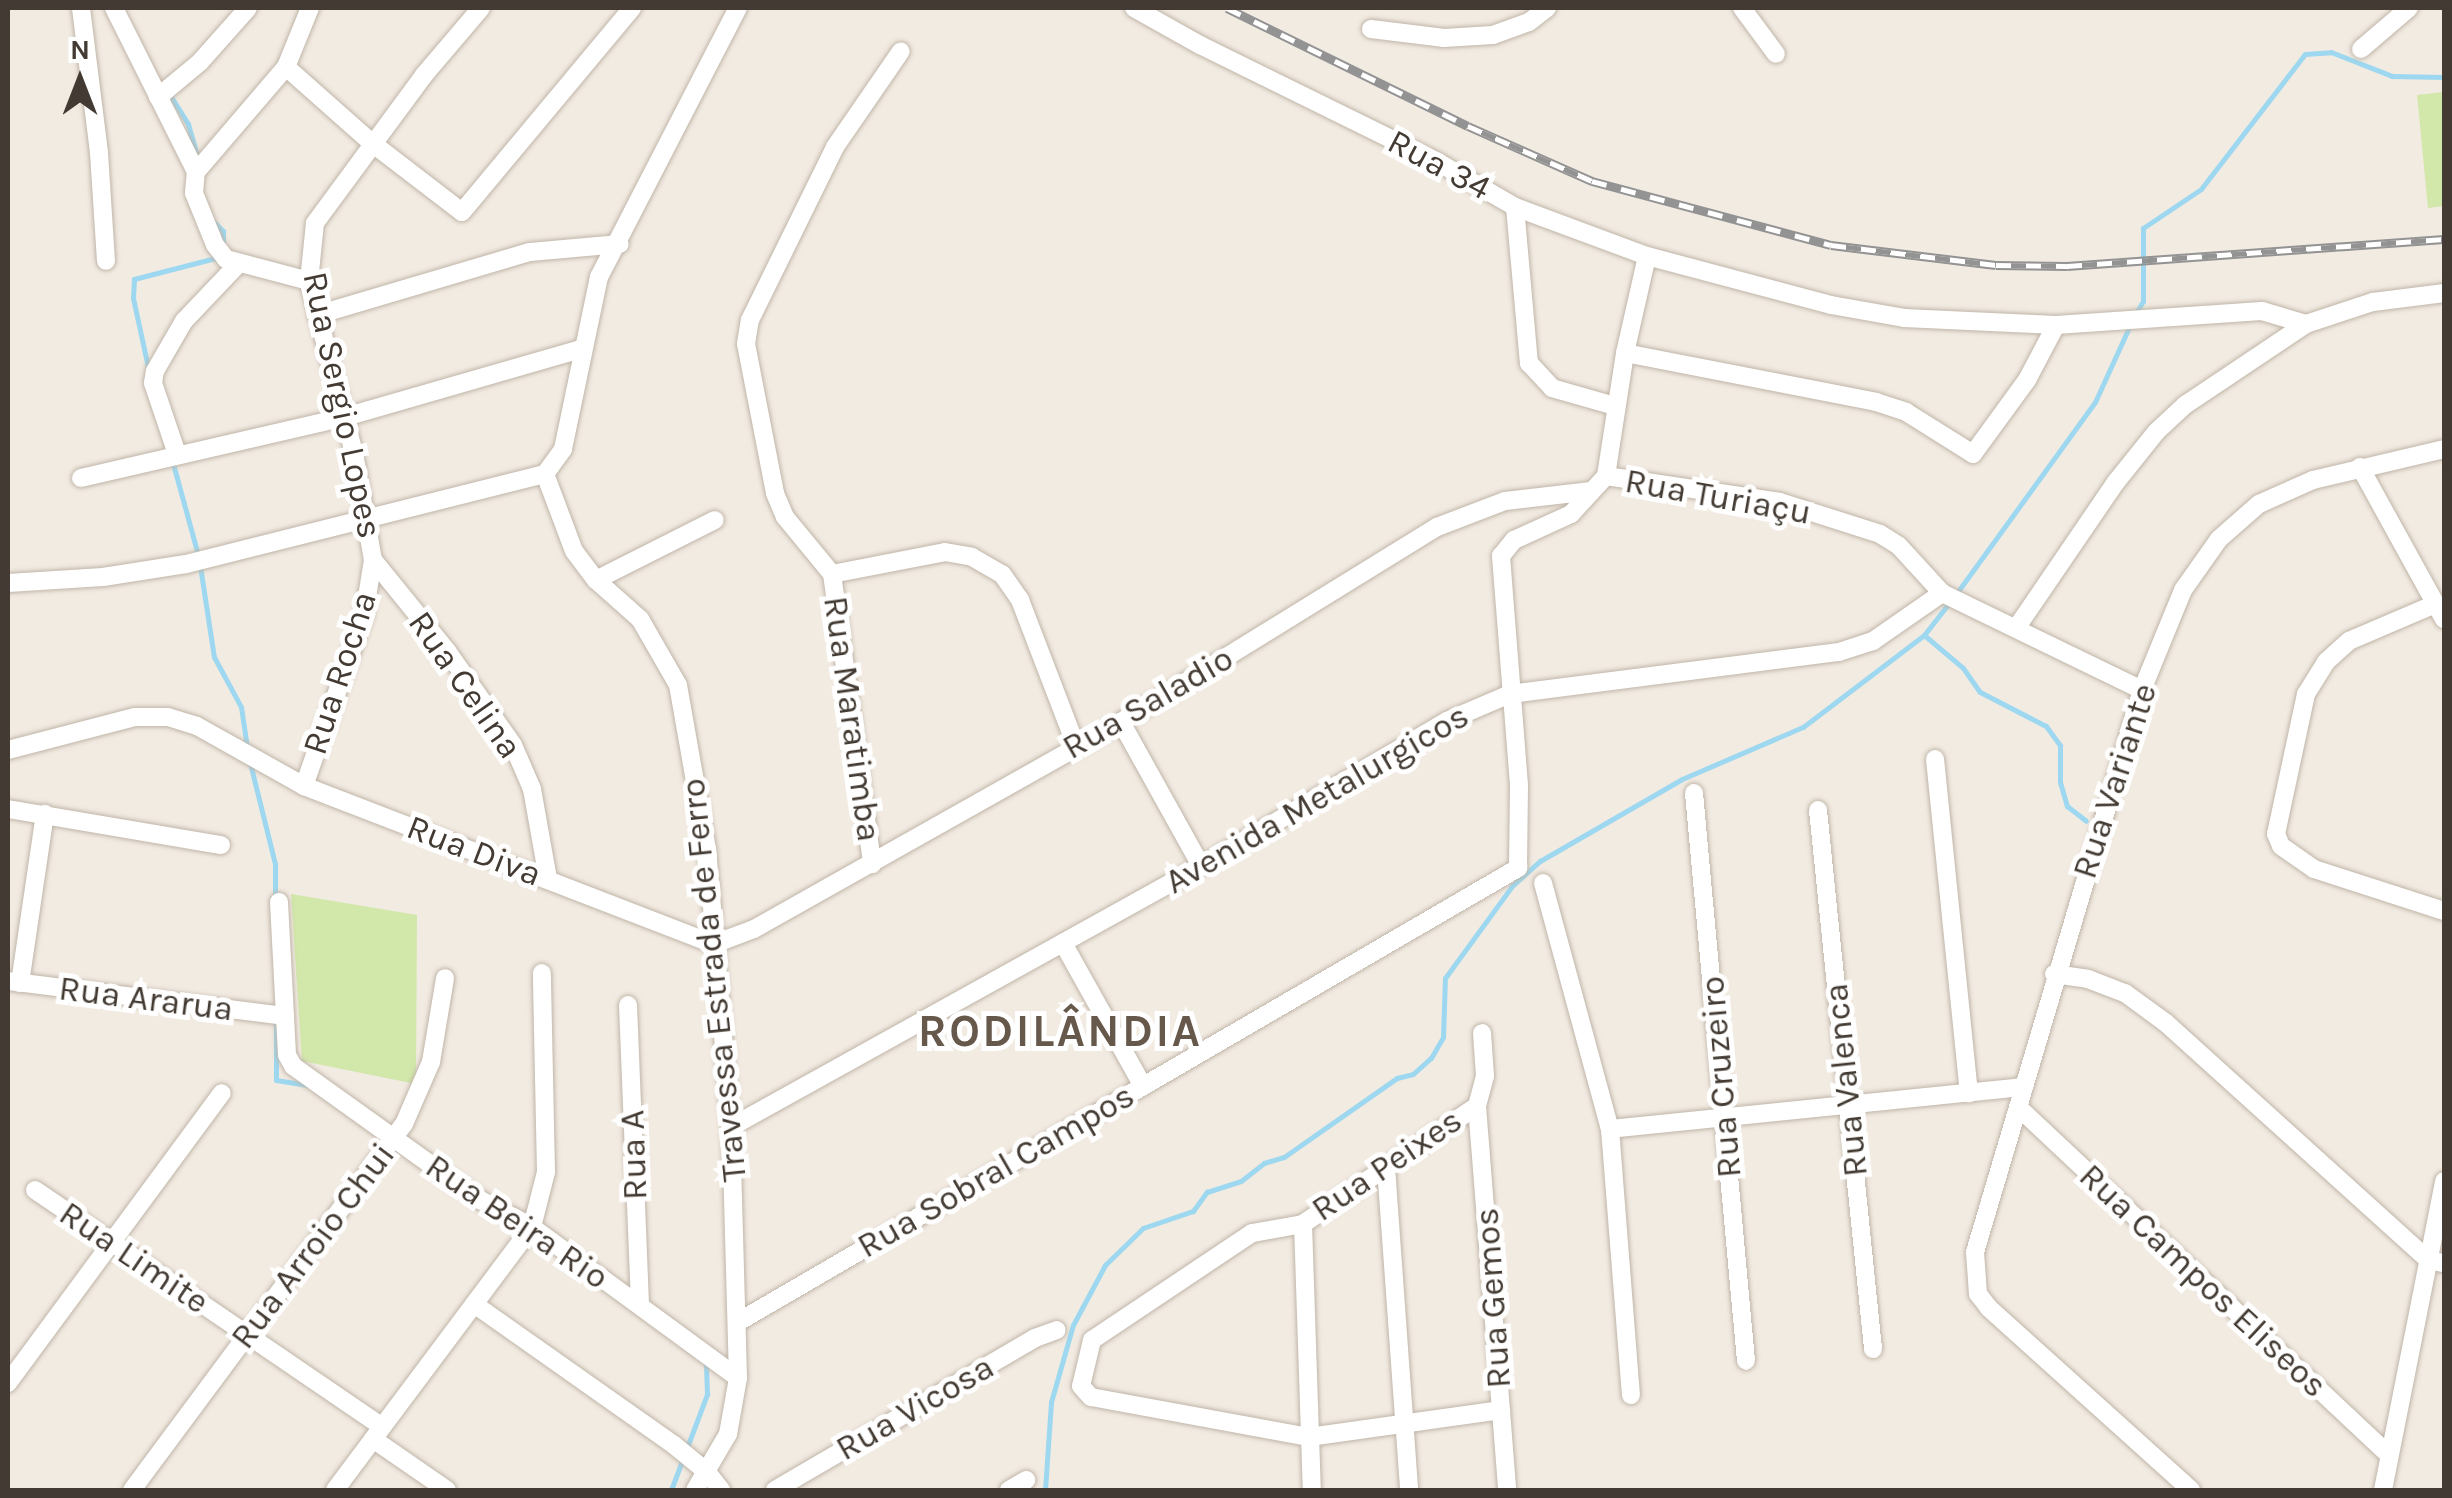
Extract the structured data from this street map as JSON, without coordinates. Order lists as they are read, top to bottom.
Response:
{
  "streets": {
    "street": [
      "Rua 34",
      "Rua Sergio Lopes",
      "Rua Turiaçu",
      "Rua Rocha",
      "Rua Celina",
      "Rua Saladio",
      "Rua Maratimba",
      "Rua Variante",
      "Avenida Metalurgicos",
      "Rua Diva",
      "Travessa Estrada de Ferro",
      "Rua Ararua",
      "Rua Cruzeiro",
      "Rua Valenca",
      "Rua A",
      "Rua Peixes",
      "Rua Sobral Campos",
      "Rua Beira Rio",
      "Rua Arroio Chui",
      "Rua Limite",
      "Rua Campos Eliseos",
      "Rua Gemos",
      "Rua Vicosa"
    ]
  },
  "crossings": [
    ["Rua Sergio Lopes", "Rua Rocha"],
    ["Rua Sergio Lopes", "Rua Celina"],
    ["Rua Turiaçu", "Rua Variante"],
    ["Rua Turiaçu", "Avenida Metalurgicos"],
    ["Rua Rocha", "Rua Celina"],
    ["Rua Rocha", "Rua Diva"],
    ["Rua Celina", "Rua Diva"],
    ["Rua Saladio", "Rua Maratimba"],
    ["Rua Saladio", "Rua Diva"],
    ["Rua Saladio", "Travessa Estrada de Ferro"],
    ["Rua Variante", "Rua Campos Eliseos"],
    ["Avenida Metalurgicos", "Travessa Estrada de Ferro"],
    ["Avenida Metalurgicos", "Rua Sobral Campos"],
    ["Rua Diva", "Travessa Estrada de Ferro"],
    ["Travessa Estrada de Ferro", "Rua Sobral Campos"],
    ["Travessa Estrada de Ferro", "Rua Beira Rio"],
    ["Rua Ararua", "Rua Beira Rio"],
    ["Rua A", "Rua Beira Rio"],
    ["Rua Peixes", "Rua Gemos"],
    ["Rua Beira Rio", "Rua Arroio Chui"],
    ["Rua Arroio Chui", "Rua Limite"]
  ],
  "districts": ["RODILÂNDIA"],
  "north": "top"
}
